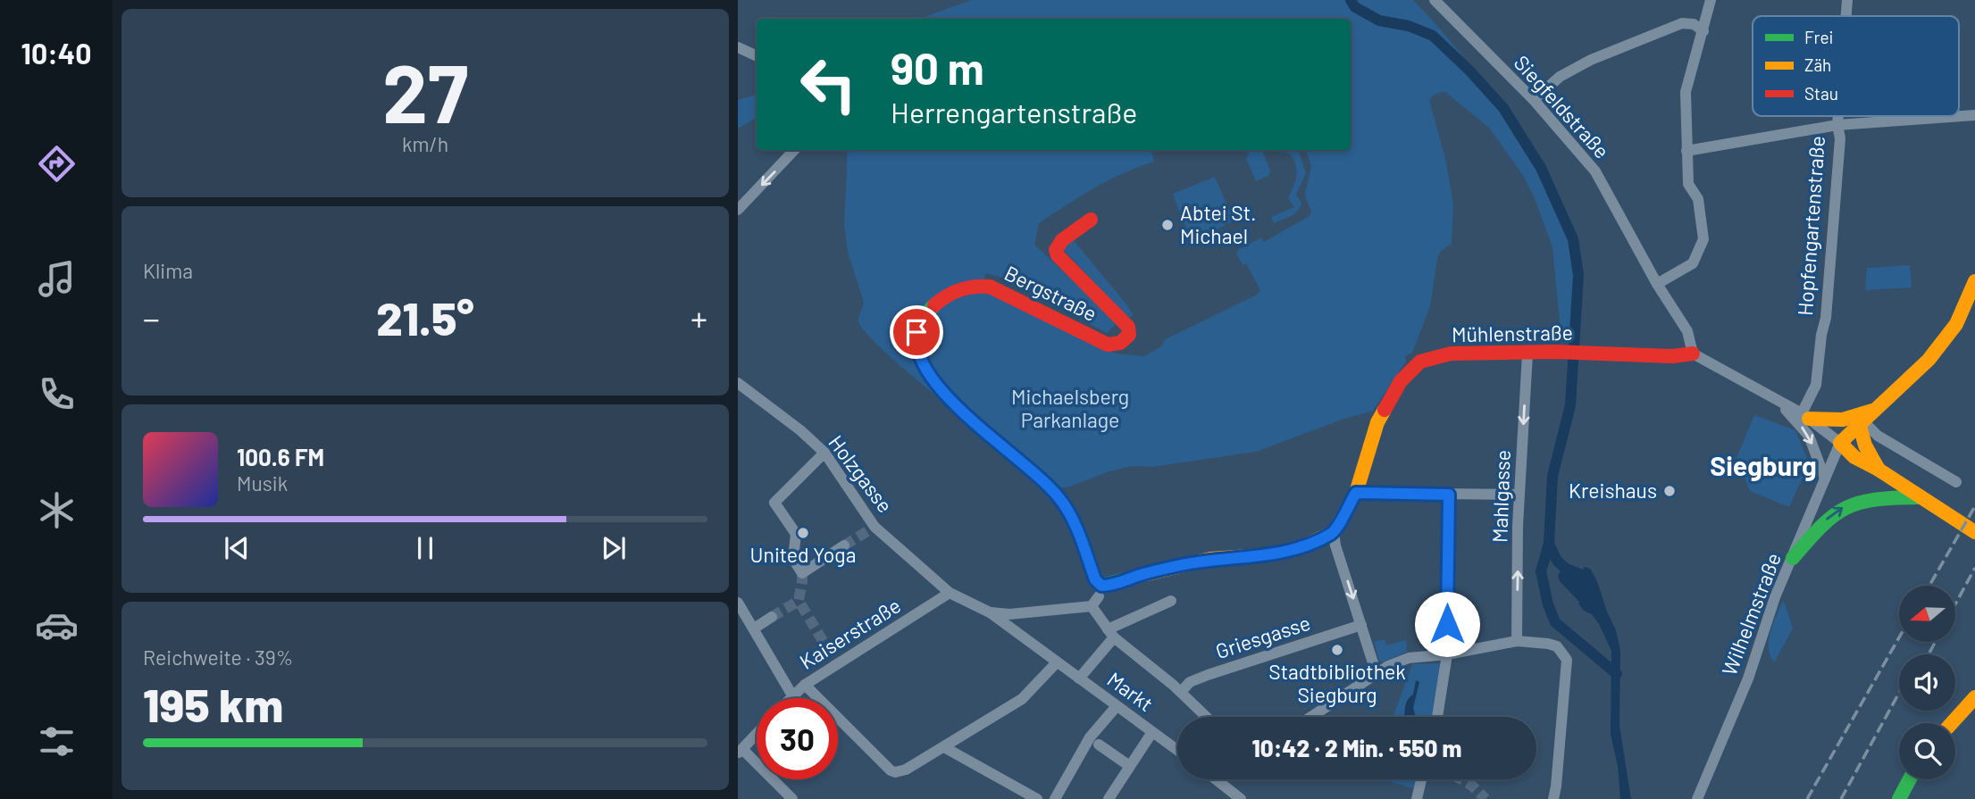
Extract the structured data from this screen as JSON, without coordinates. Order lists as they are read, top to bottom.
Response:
{
  "streets": {
    "street": [
      "Siegfeldstraße",
      "Hopfengartenstraße",
      "Bergstraße",
      "Mühlenstraße",
      "Holzgasse",
      "Mahlgasse",
      "Wilhelmstraße",
      "Kaiserstraße",
      "Griesgasse",
      "Markt"
    ]
  },
  "crossings": [
    ["Siegfeldstraße", "Mühlenstraße"],
    ["Bergstraße", "Mühlenstraße"],
    ["Mühlenstraße", "Mahlgasse"],
    ["Holzgasse", "Kaiserstraße"],
    ["Holzgasse", "Markt"],
    ["Kaiserstraße", "Markt"],
    ["Griesgasse", "Markt"]
  ],
  "districts": ["Siegburg"],
  "parks": ["Michaelsberg Parkanlage"],
  "places": [
    "Abtei St. Michael",
    "Kreishaus",
    "United Yoga",
    "Stadtbibliothek Siegburg"
  ],
  "legend": ["Frei", "Zäh", "Stau"],
  "north": "left",
  "page": {
    "tabs": "10:40",
    "tile": [
      ["27", "km/h"],
      "Klima",
      ["Reichweite · 39%", "195 km"]
    ],
    "turn": ["90 m", "Herrengartenstraße"],
    "heat": ["−", "21.5°", "+"],
    "song": ["100.6 FM", "Musik"],
    "limit": "30",
    "trip": "10:42 · 2 Min. · 550 m"
  }
}
